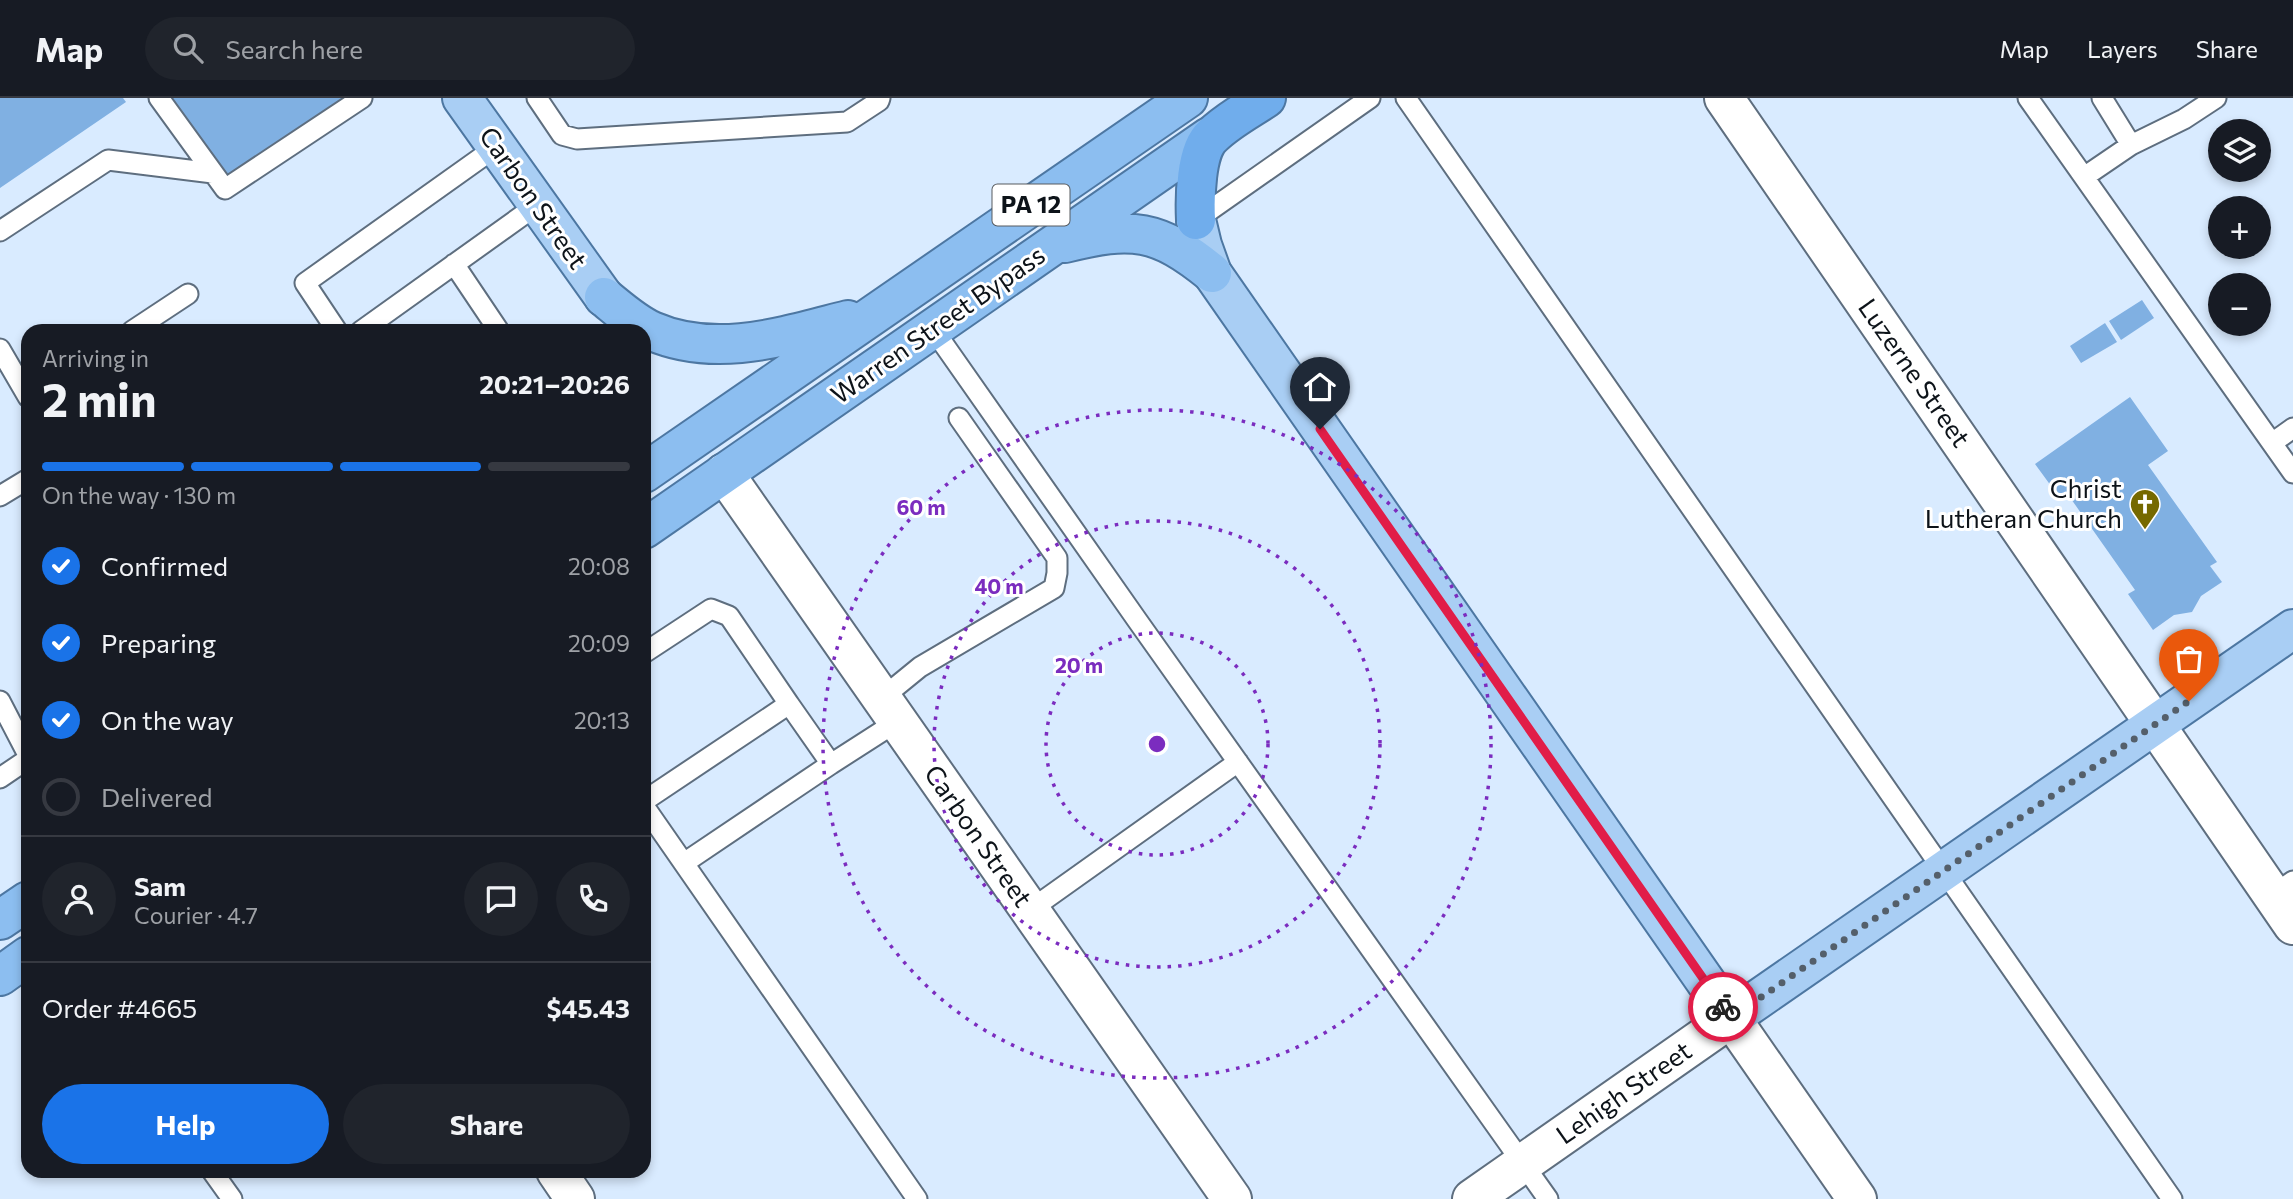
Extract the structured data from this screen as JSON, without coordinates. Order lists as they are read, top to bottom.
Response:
{
  "streets": {
    "highway": ["PA 12", "Warren Street Bypass"],
    "main road": ["Carbon Street", "Lehigh Street"],
    "street": ["Luzerne Street"]
  },
  "crossings": [
    ["Carbon Street", "Warren Street Bypass"],
    ["Luzerne Street", "Lehigh Street"]
  ],
  "places": {
    "church": ["Christ Lutheran Church"]
  },
  "page": {
    "header": "Map",
    "search": "Search here",
    "nav": ["Map", "Layers", "Share"],
    "map_buttons": ["+", "−"],
    "heading": ["2 min", "Arriving in", "20:21–20:26"],
    "panel": [
      "Sam",
      "Courier · 4.7",
      "Order #4665",
      "$45.43"
    ],
    "bar": "On the way · 130 m",
    "list": [
      ["Confirmed", "20:08"],
      ["Preparing", "20:09"],
      ["On the way", "20:13"],
      "Delivered"
    ],
    "buttons": ["Help", "Share"]
  },
  "rings": ["60 m", "40 m", "20 m"]
}
